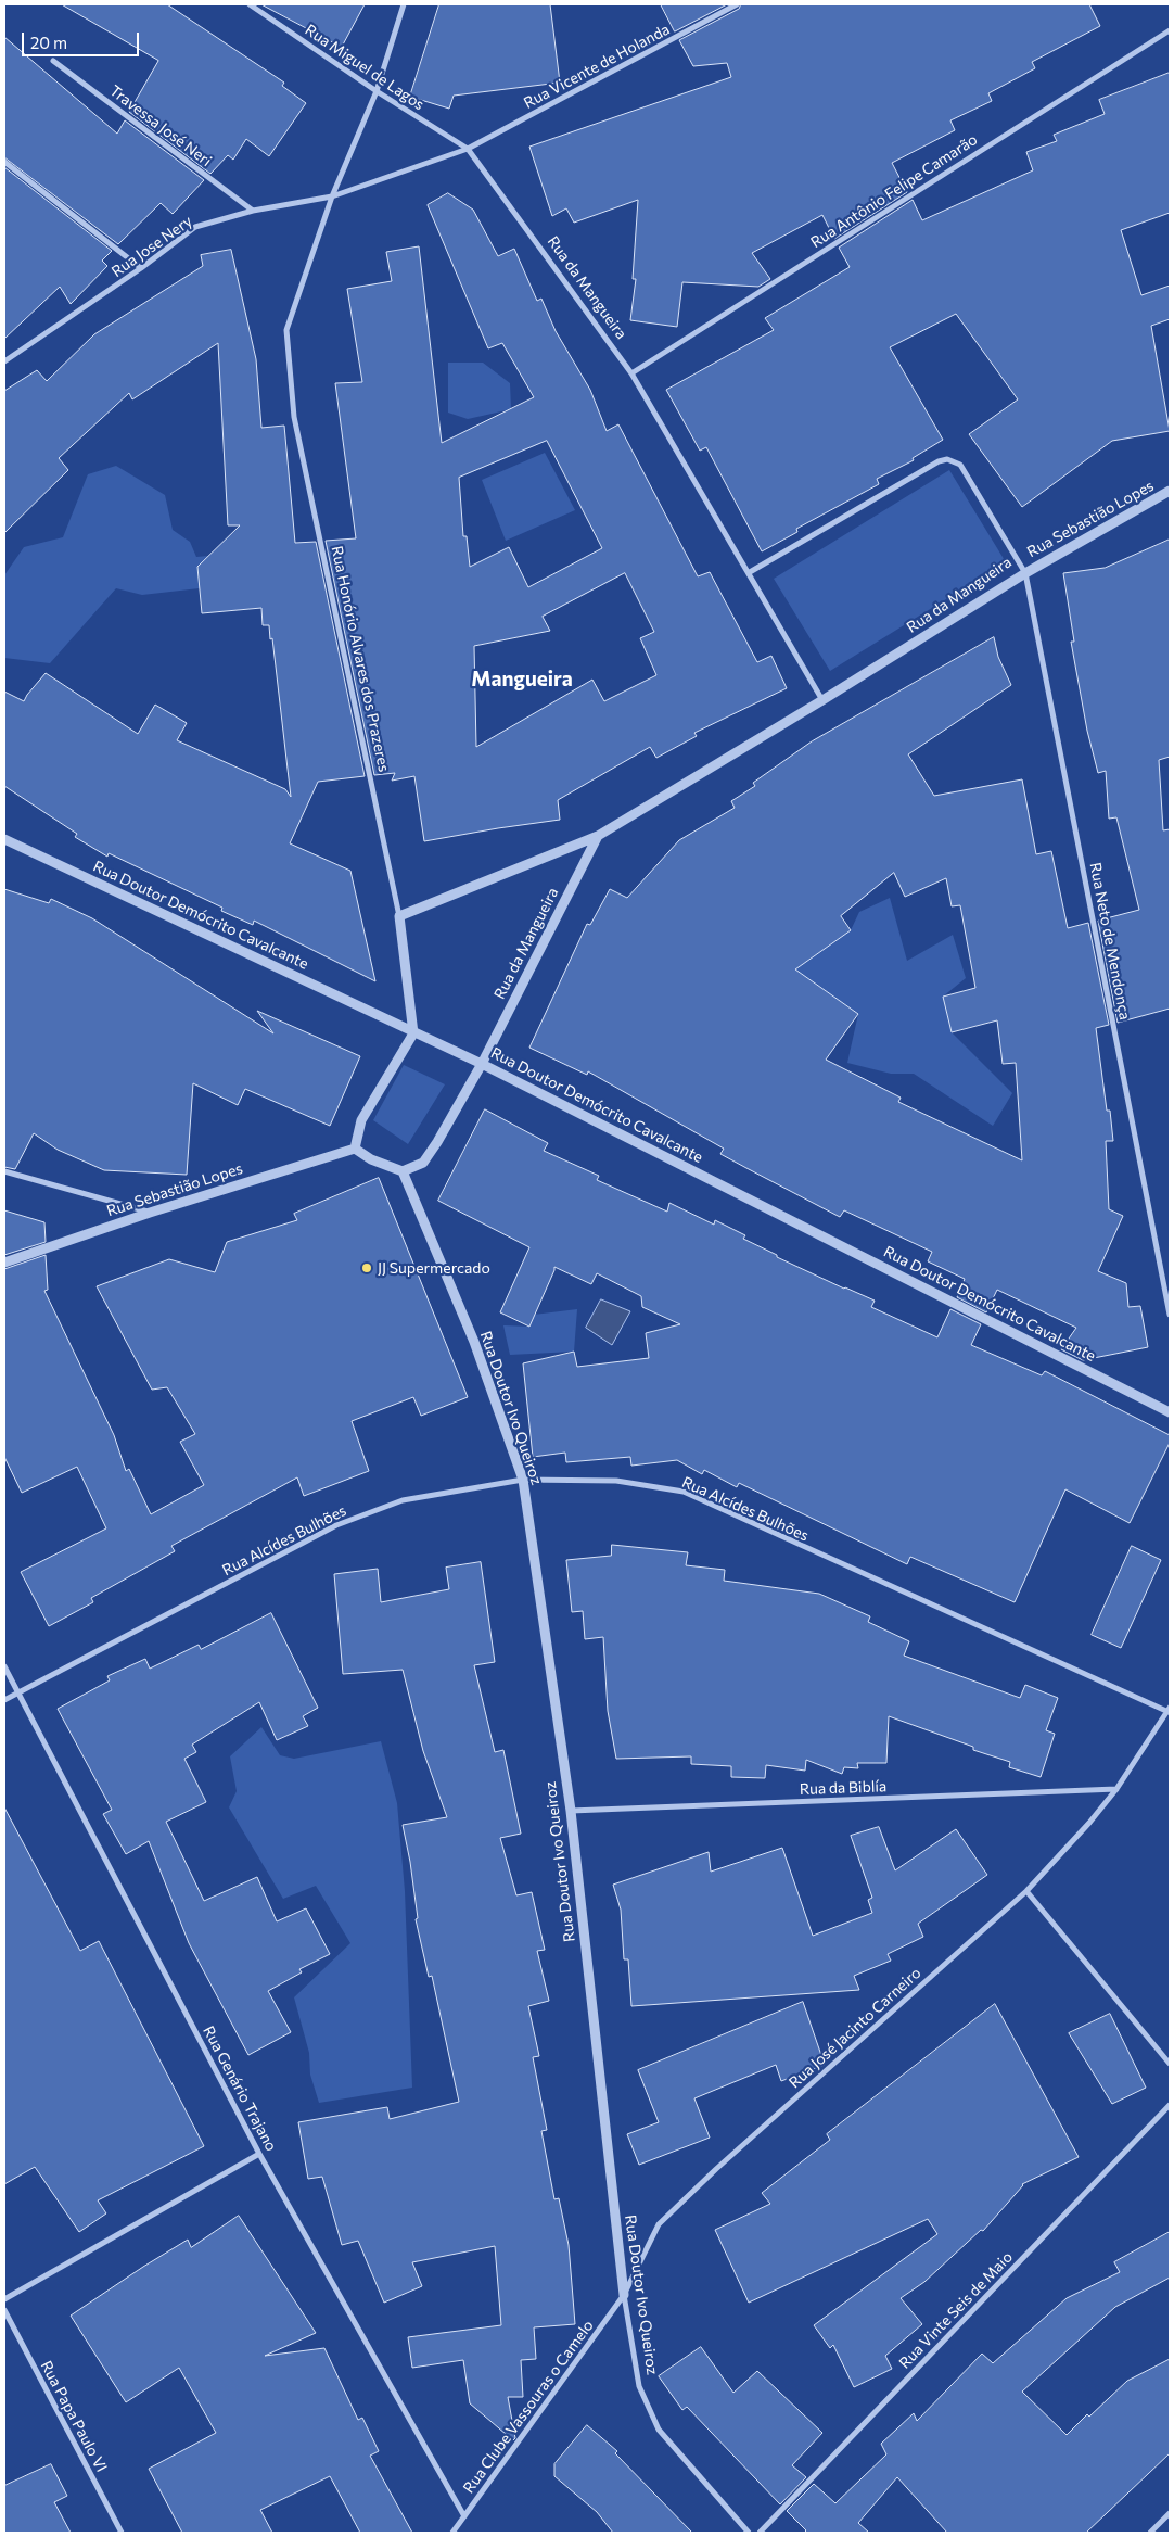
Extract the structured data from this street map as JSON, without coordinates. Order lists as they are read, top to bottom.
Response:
{
  "streets": {
    "street": [
      "Rua Vicente de Holanda",
      "Rua Miguel de Lagos",
      "Travessa José Neri",
      "Rua Antônio Felipe Camarão",
      "Rua Jose Nery",
      "Rua da Mangueira",
      "Rua Sebastião Lopes",
      "Rua Honório Alvares dos Prazeres",
      "Rua Doutor Demócrito Cavalcante",
      "Rua Neto de Mendonça",
      "Rua Doutor Ivo Queiroz",
      "Rua Alcídes Bulhões",
      "Rua da Biblía",
      "Rua José Jacinto Carneiro",
      "Rua Genário Trajano",
      "Rua Vinte Seis de Maio",
      "Rua Clube Vassouras o Camelo",
      "Rua Papa Paulo VI"
    ]
  },
  "crossings": [
    ["Rua Vicente de Holanda", "Rua Miguel de Lagos"],
    ["Rua Vicente de Holanda", "Rua da Mangueira"],
    ["Rua Miguel de Lagos", "Rua da Mangueira"],
    ["Rua Miguel de Lagos", "Rua Honório Alvares dos Prazeres"],
    ["Travessa José Neri", "Rua Jose Nery"],
    ["Rua Antônio Felipe Camarão", "Rua da Mangueira"],
    ["Rua Jose Nery", "Rua Honório Alvares dos Prazeres"],
    ["Rua da Mangueira", "Rua Sebastião Lopes"],
    ["Rua da Mangueira", "Rua Honório Alvares dos Prazeres"],
    ["Rua da Mangueira", "Rua Doutor Demócrito Cavalcante"],
    ["Rua da Mangueira", "Rua Neto de Mendonça"],
    ["Rua da Mangueira", "Rua Doutor Ivo Queiroz"],
    ["Rua Sebastião Lopes", "Rua Neto de Mendonça"],
    ["Rua Honório Alvares dos Prazeres", "Rua Doutor Demócrito Cavalcante"],
    ["Rua Doutor Ivo Queiroz", "Rua Alcídes Bulhões"],
    ["Rua Doutor Ivo Queiroz", "Rua da Biblía"],
    ["Rua Doutor Ivo Queiroz", "Rua José Jacinto Carneiro"],
    ["Rua Doutor Ivo Queiroz", "Rua Clube Vassouras o Camelo"],
    ["Rua Alcídes Bulhões", "Rua José Jacinto Carneiro"],
    ["Rua Alcídes Bulhões", "Rua Genário Trajano"],
    ["Rua da Biblía", "Rua José Jacinto Carneiro"],
    ["Rua José Jacinto Carneiro", "Rua Clube Vassouras o Camelo"],
    ["Rua Genário Trajano", "Rua Clube Vassouras o Camelo"]
  ],
  "districts": ["Mangueira"],
  "places": ["JJ Supermercado"],
  "scale_bar": "20 m"
}
